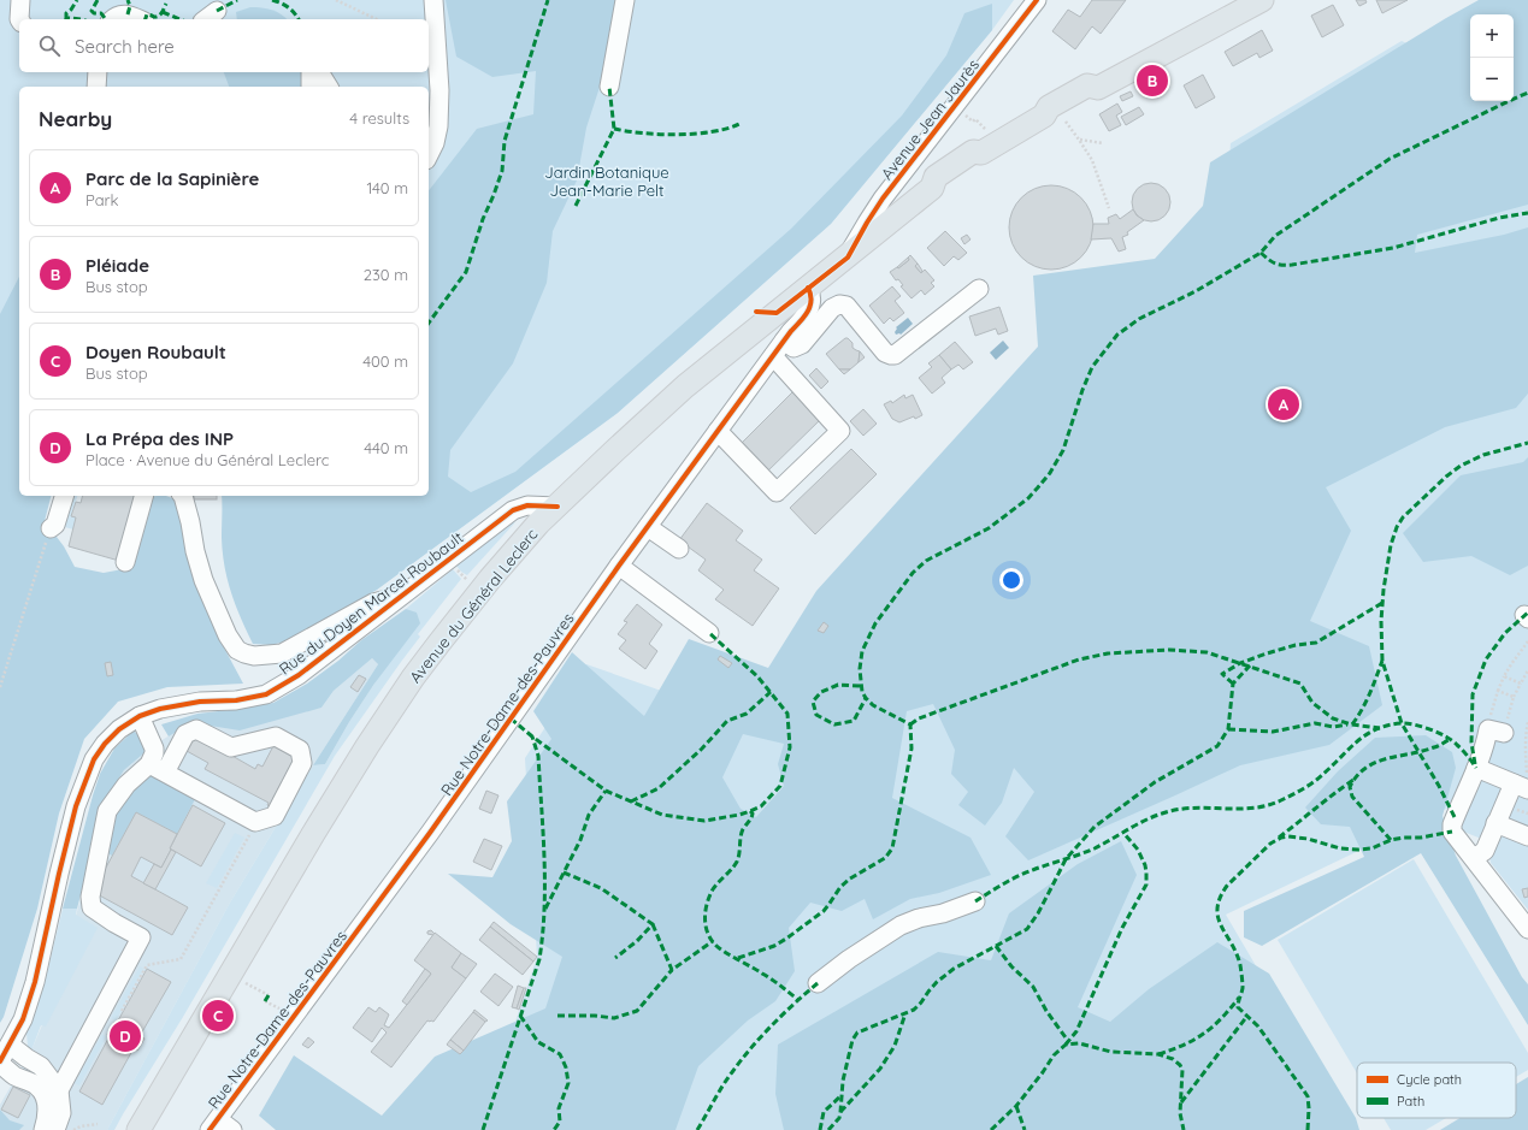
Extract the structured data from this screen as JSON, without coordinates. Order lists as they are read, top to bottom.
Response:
{
  "streets": {
    "main road": ["Avenue du Général Leclerc"],
    "street": ["Avenue Jean Jaurès", "Rue du Doyen Marcel Roubault", "Rue Notre-Dame-des-Pauvres"]
  },
  "crossings": [
    ["Avenue Jean Jaurès", "Avenue du Général Leclerc"],
    ["Rue du Doyen Marcel Roubault", "Avenue du Général Leclerc"],
    ["Avenue du Général Leclerc", "Rue Notre-Dame-des-Pauvres"]
  ],
  "parks": ["Jardin Botanique Jean-Marie Pelt"],
  "legend": ["Cycle path", "Path"],
  "page": {
    "map_buttons": ["+", "−"],
    "search": "Search here",
    "pins": [
      "B",
      "A",
      "C",
      "D"
    ],
    "heading": ["Nearby", "4 results"],
    "list": [
      {
        "mark": "A",
        "name": "Parc de la Sapinière",
        "note": "Park",
        "value": "140 m"
      },
      {
        "mark": "B",
        "name": "Pléiade",
        "note": "Bus stop",
        "value": "230 m"
      },
      {
        "mark": "C",
        "name": "Doyen Roubault",
        "note": "Bus stop",
        "value": "400 m"
      },
      {
        "mark": "D",
        "name": "La Prépa des INP",
        "note": "Place · Avenue du Général Leclerc",
        "value": "440 m"
      }
    ]
  }
}
